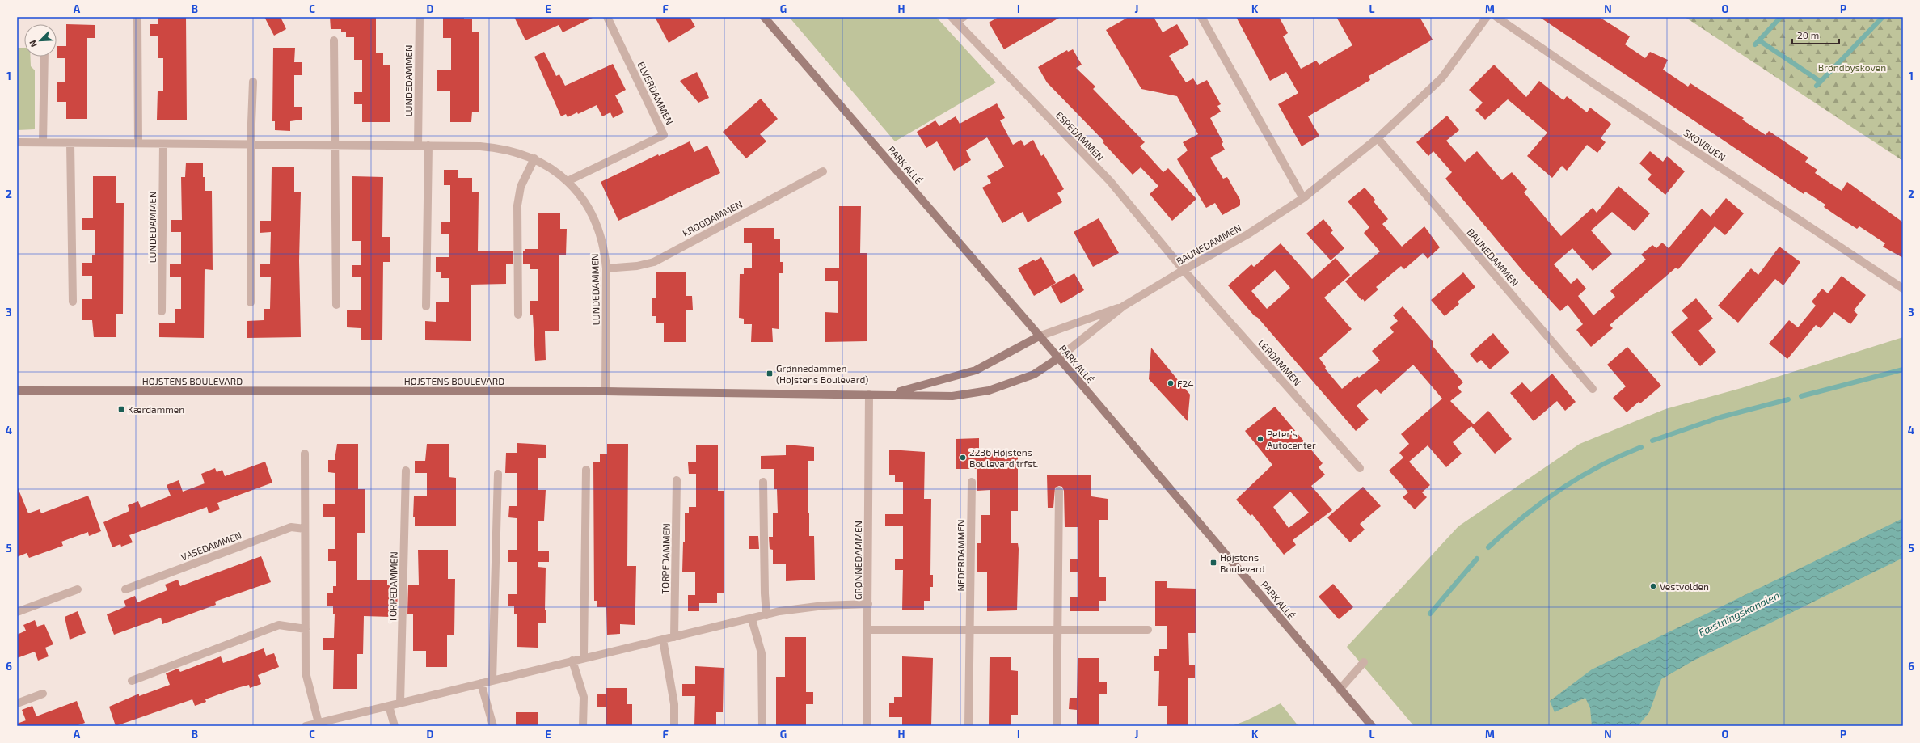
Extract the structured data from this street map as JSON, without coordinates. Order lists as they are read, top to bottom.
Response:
{
  "streets": {
    "street": [
      "LUNDEDAMMEN",
      "ELVERDAMMEN",
      "ESPEDAMMEN",
      "SKOVBUEN",
      "PARK ALLÉ",
      "KROGDAMMEN",
      "BAUNEDAMMEN",
      "LERDAMMEN",
      "HØJSTENS BOULEVARD",
      "VASEDAMMEN",
      "NEDERDAMMEN",
      "TORPEDAMMEN",
      "GRØNNEDAMMEN"
    ]
  },
  "crossings": [
    ["LUNDEDAMMEN", "ELVERDAMMEN"],
    ["LUNDEDAMMEN", "KROGDAMMEN"],
    ["LUNDEDAMMEN", "HØJSTENS BOULEVARD"],
    ["ESPEDAMMEN", "BAUNEDAMMEN"],
    ["ESPEDAMMEN", "LERDAMMEN"],
    ["PARK ALLÉ", "BAUNEDAMMEN"],
    ["PARK ALLÉ", "HØJSTENS BOULEVARD"],
    ["BAUNEDAMMEN", "LERDAMMEN"],
    ["BAUNEDAMMEN", "HØJSTENS BOULEVARD"],
    ["HØJSTENS BOULEVARD", "GRØNNEDAMMEN"]
  ],
  "water": ["Fæstningskanalen"],
  "parks": ["Brøndbyskoven"],
  "places": {
    "transit": ["Grønnedammen (Højstens Boulevard)", "Kærdammen", "Højstens Boulevard"],
    "other": [
      "F24",
      "Peter's Autocenter",
      "2236 Højstens Boulevard trfst.",
      "Vestvolden"
    ]
  },
  "scale_bar": "20 m",
  "north": "bottom left",
  "grid": {
    "columns": [
      "A",
      "B",
      "C",
      "D",
      "E",
      "F",
      "G",
      "H",
      "I",
      "J",
      "K",
      "L",
      "M",
      "N",
      "O",
      "P"
    ],
    "rows": [
      "1",
      "2",
      "3",
      "4",
      "5",
      "6"
    ]
  }
}
